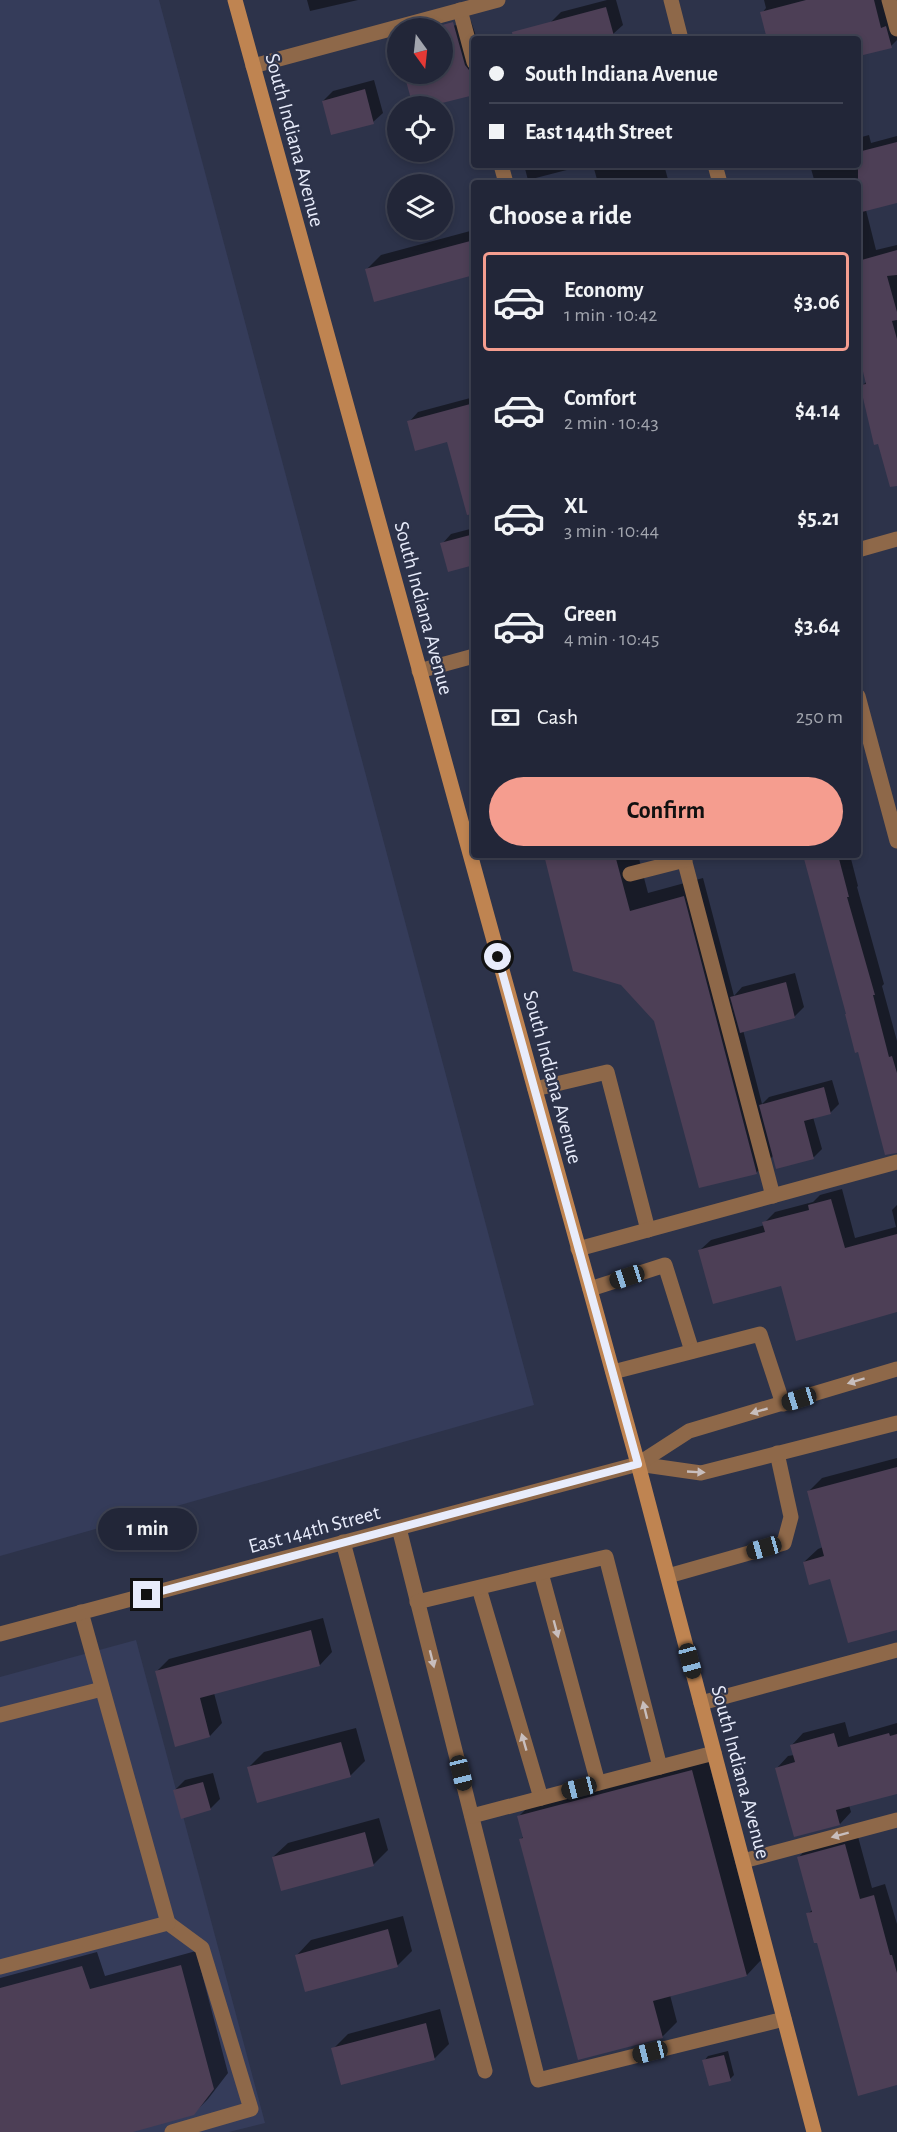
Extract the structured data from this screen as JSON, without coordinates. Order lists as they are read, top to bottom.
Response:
{
  "streets": {
    "main road": ["South Indiana Avenue"],
    "street": ["East 144th Street"]
  },
  "crossings": [
    ["South Indiana Avenue", "East 144th Street"]
  ],
  "north": "bottom",
  "page": {
    "banner": ["South Indiana Avenue", "East 144th Street"],
    "heading": "Choose a ride",
    "list": [
      {
        "name": "Economy",
        "note": "1 min · 10:42",
        "value": "$3.06"
      },
      {
        "name": "Comfort",
        "note": "2 min · 10:43",
        "value": "$4.14"
      },
      {
        "name": "XL",
        "note": "3 min · 10:44",
        "value": "$5.21"
      },
      {
        "name": "Green",
        "note": "4 min · 10:45",
        "value": "$3.64"
      }
    ],
    "pay": ["Cash", "250 m"],
    "buttons": "Confirm",
    "bubble": "1 min"
  }
}
